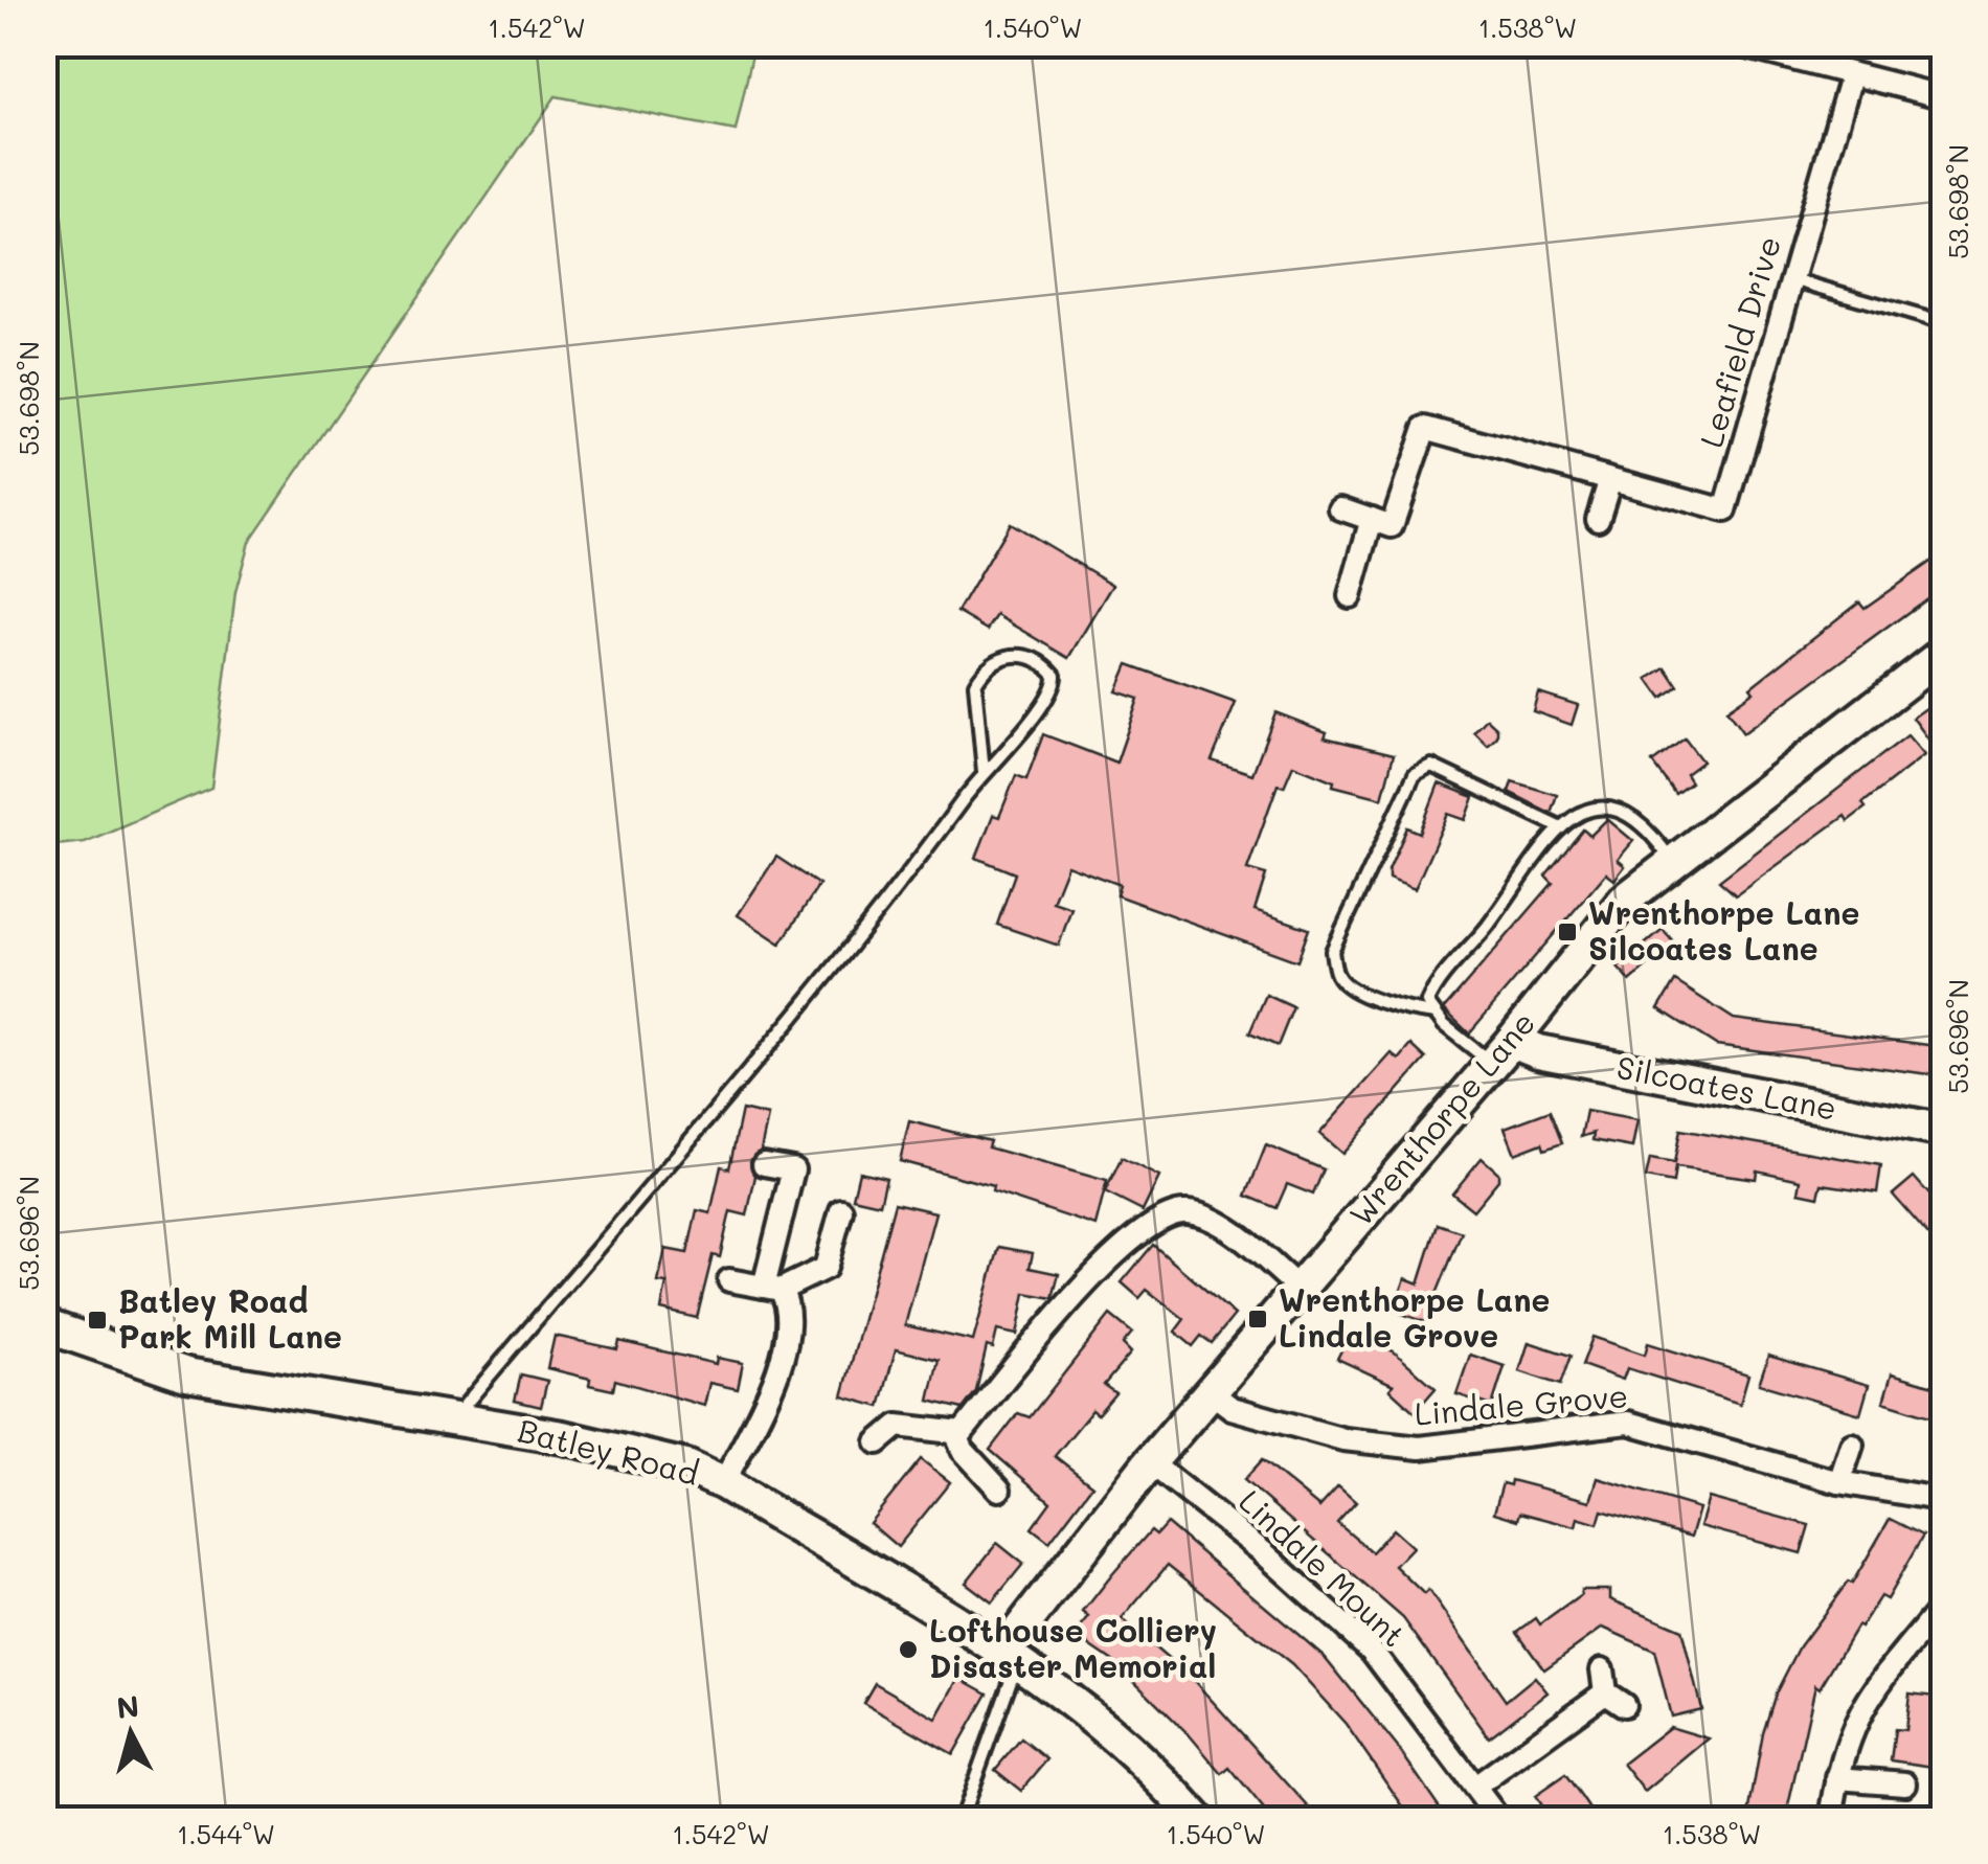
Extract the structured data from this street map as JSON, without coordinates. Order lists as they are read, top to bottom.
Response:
{
  "streets": {
    "street": [
      "Leafield Drive",
      "Silcoates Lane",
      "Wrenthorpe Lane",
      "Lindale Grove",
      "Batley Road",
      "Lindale Mount"
    ]
  },
  "crossings": [
    ["Silcoates Lane", "Wrenthorpe Lane"],
    ["Wrenthorpe Lane", "Lindale Grove"],
    ["Wrenthorpe Lane", "Batley Road"],
    ["Wrenthorpe Lane", "Lindale Mount"]
  ],
  "places": {
    "transit": ["Wrenthorpe Lane Silcoates Lane", "Wrenthorpe Lane Lindale Grove", "Batley Road Park Mill Lane"],
    "other": ["Lofthouse Colliery Disaster Memorial"]
  },
  "north": "top",
  "coordinates": [
    "1.542°W",
    "1.540°W",
    "1.538°W",
    "53.698°N",
    "53.696°N",
    "1.544°W"
  ]
}
